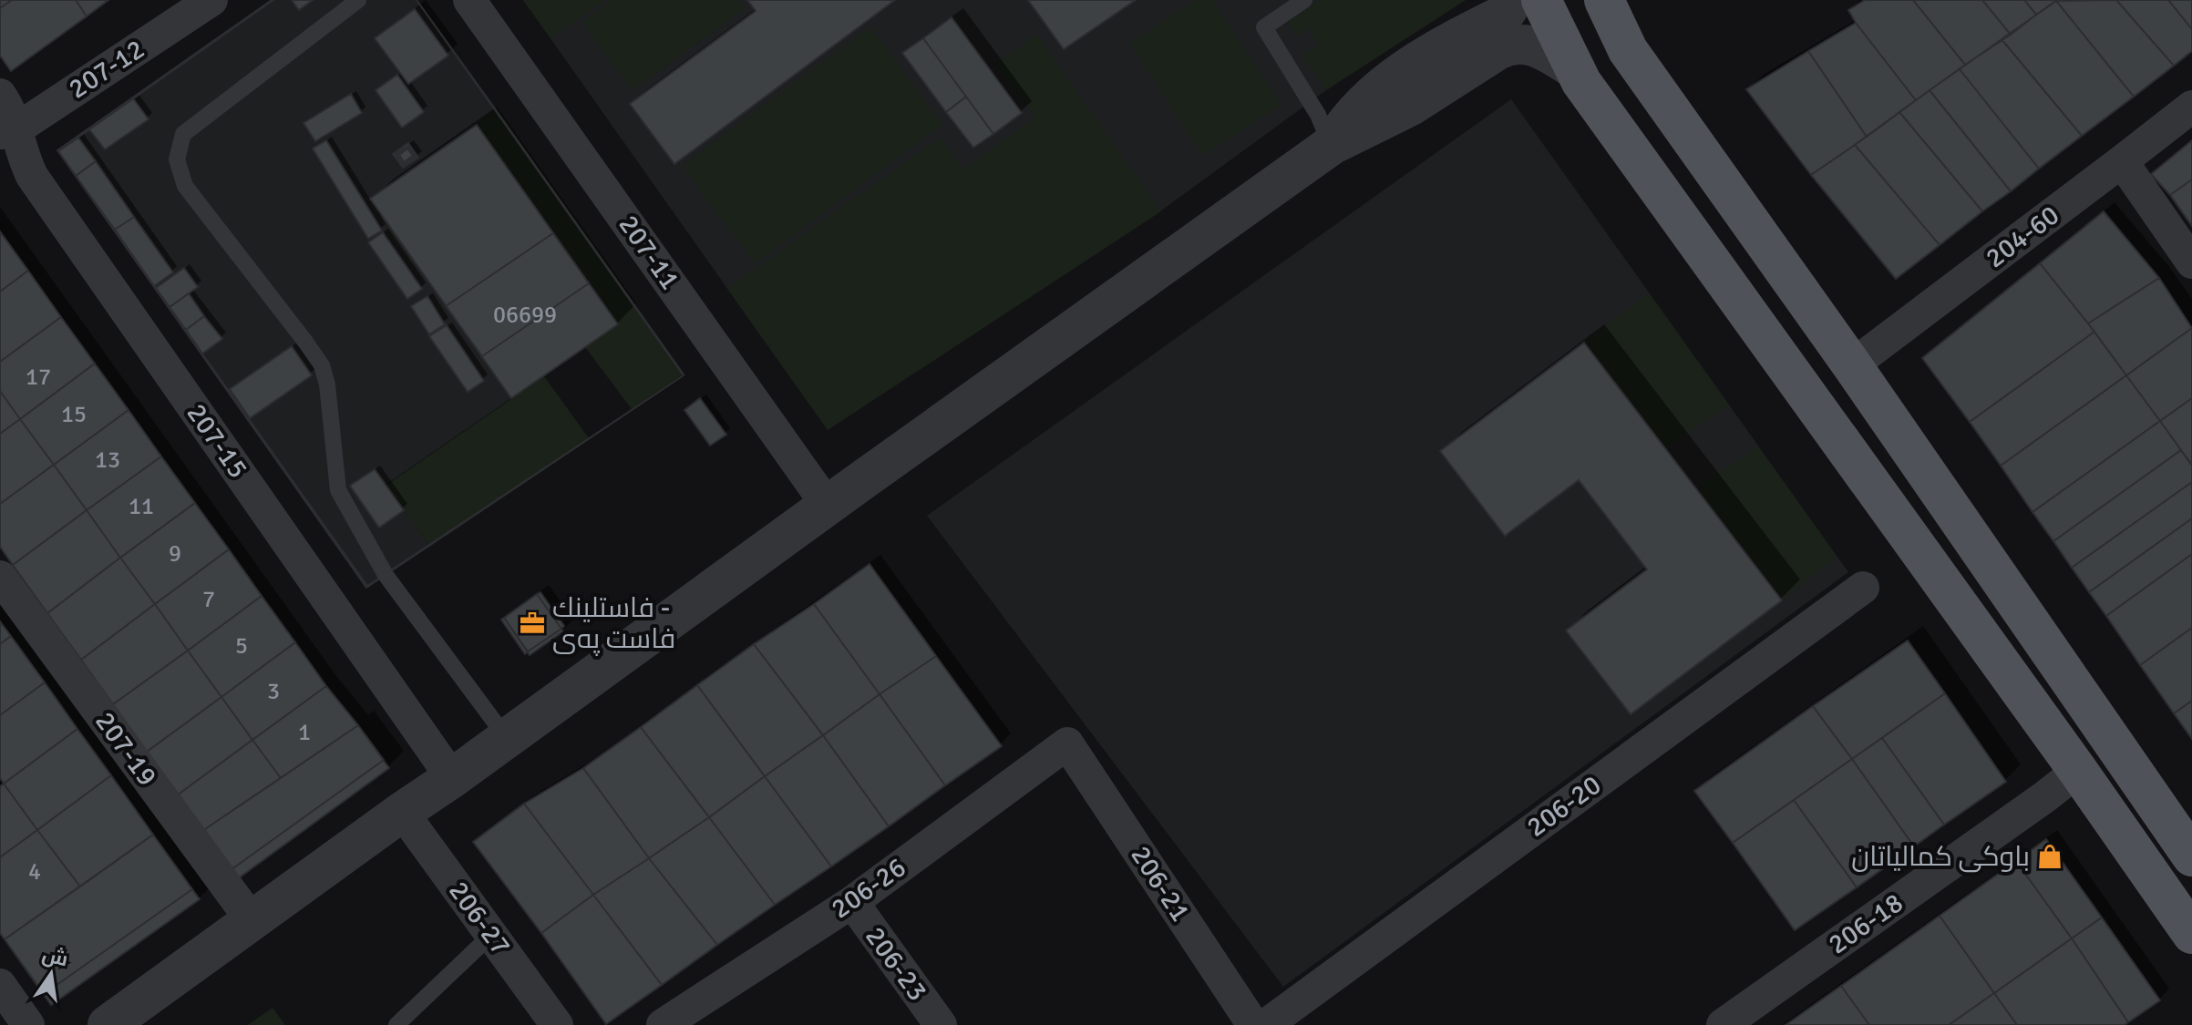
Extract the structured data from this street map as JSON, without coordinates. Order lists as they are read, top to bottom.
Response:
{
  "streets": {
    "street": [
      "207-12",
      "204-60",
      "207-11",
      "207-15",
      "207-19",
      "206-20",
      "206-21",
      "206-26",
      "206-27",
      "206-18",
      "206-23"
    ]
  },
  "crossings": [
    ["207-12", "207-15"],
    ["206-21", "206-26"],
    ["206-26", "206-23"]
  ],
  "places": {
    "office": ["فاستلینك - فاست په‌ی"],
    "shop": ["باوکی کمالیاتان"]
  },
  "house_numbers": [
    "06699",
    "17",
    "15",
    "13",
    "11",
    "9",
    "7",
    "5",
    "3",
    "1",
    "4"
  ],
  "north": "top"
}
